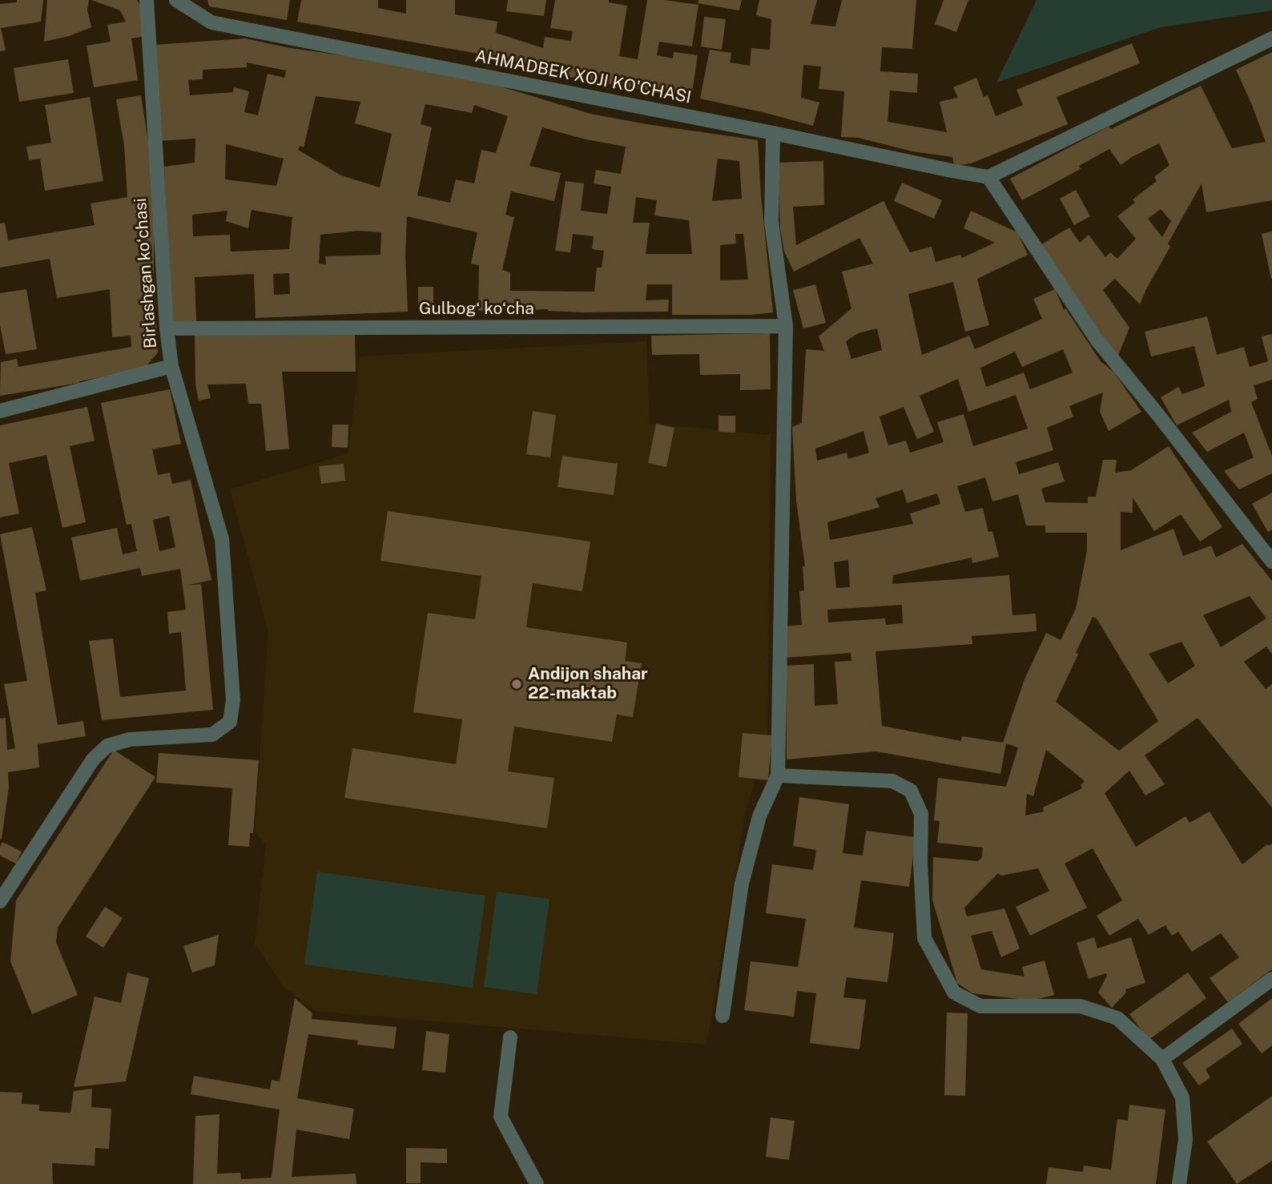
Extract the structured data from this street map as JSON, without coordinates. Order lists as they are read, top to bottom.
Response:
{
  "streets": {
    "street": ["AHMADBEK XOJI KO'CHASI", "Birlashgan koʻchasi", "Gulbogʻ koʻcha"]
  },
  "crossings": [
    ["Birlashgan koʻchasi", "Gulbogʻ koʻcha"]
  ],
  "places": ["Andijon shahar 22-maktab"]
}
